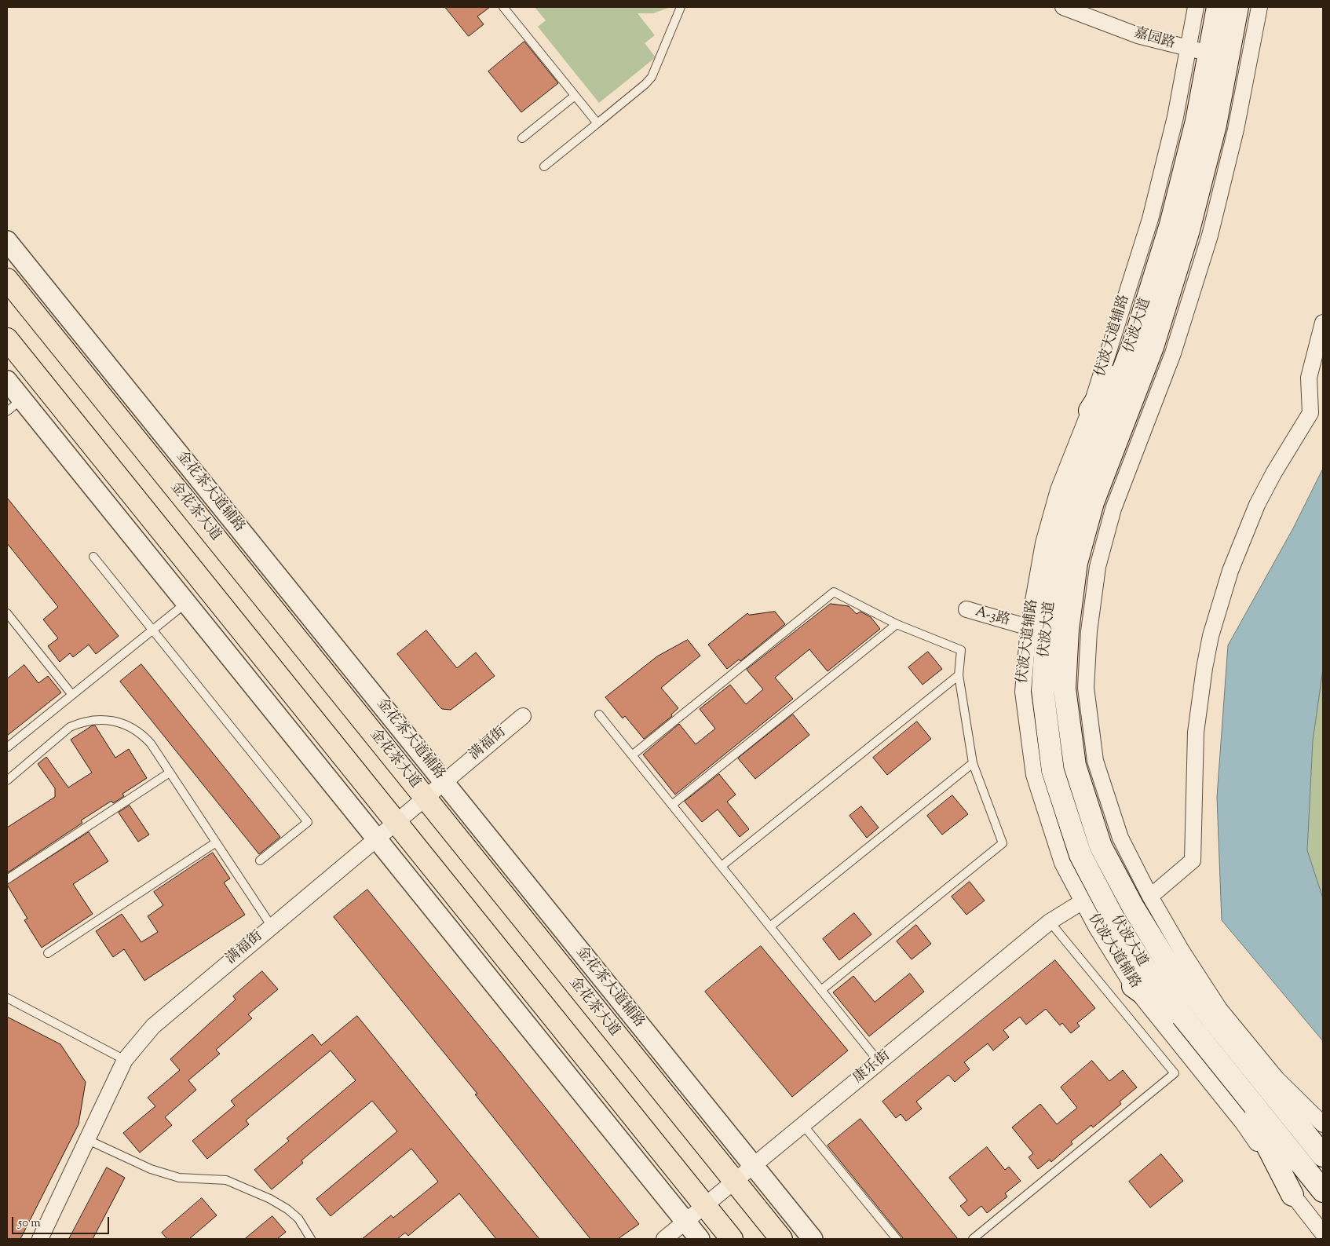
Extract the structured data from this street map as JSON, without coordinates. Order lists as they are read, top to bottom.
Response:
{
  "streets": {
    "highway": ["金花茶大道"],
    "main road": ["伏波大道"],
    "street": [
      "嘉园路",
      "伏波大道辅路",
      "金花茶大道辅路",
      "A-3路",
      "满福街",
      "康乐街"
    ]
  },
  "crossings": [
    ["嘉园路", "伏波大道"],
    ["嘉园路", "伏波大道辅路"],
    ["伏波大道", "伏波大道辅路"],
    ["伏波大道", "A-3路"],
    ["伏波大道辅路", "A-3路"],
    ["伏波大道辅路", "康乐街"],
    ["金花茶大道辅路", "满福街"],
    ["金花茶大道辅路", "康乐街"],
    ["金花茶大道", "满福街"],
    ["金花茶大道", "康乐街"]
  ],
  "scale_bar": "50 m"
}
